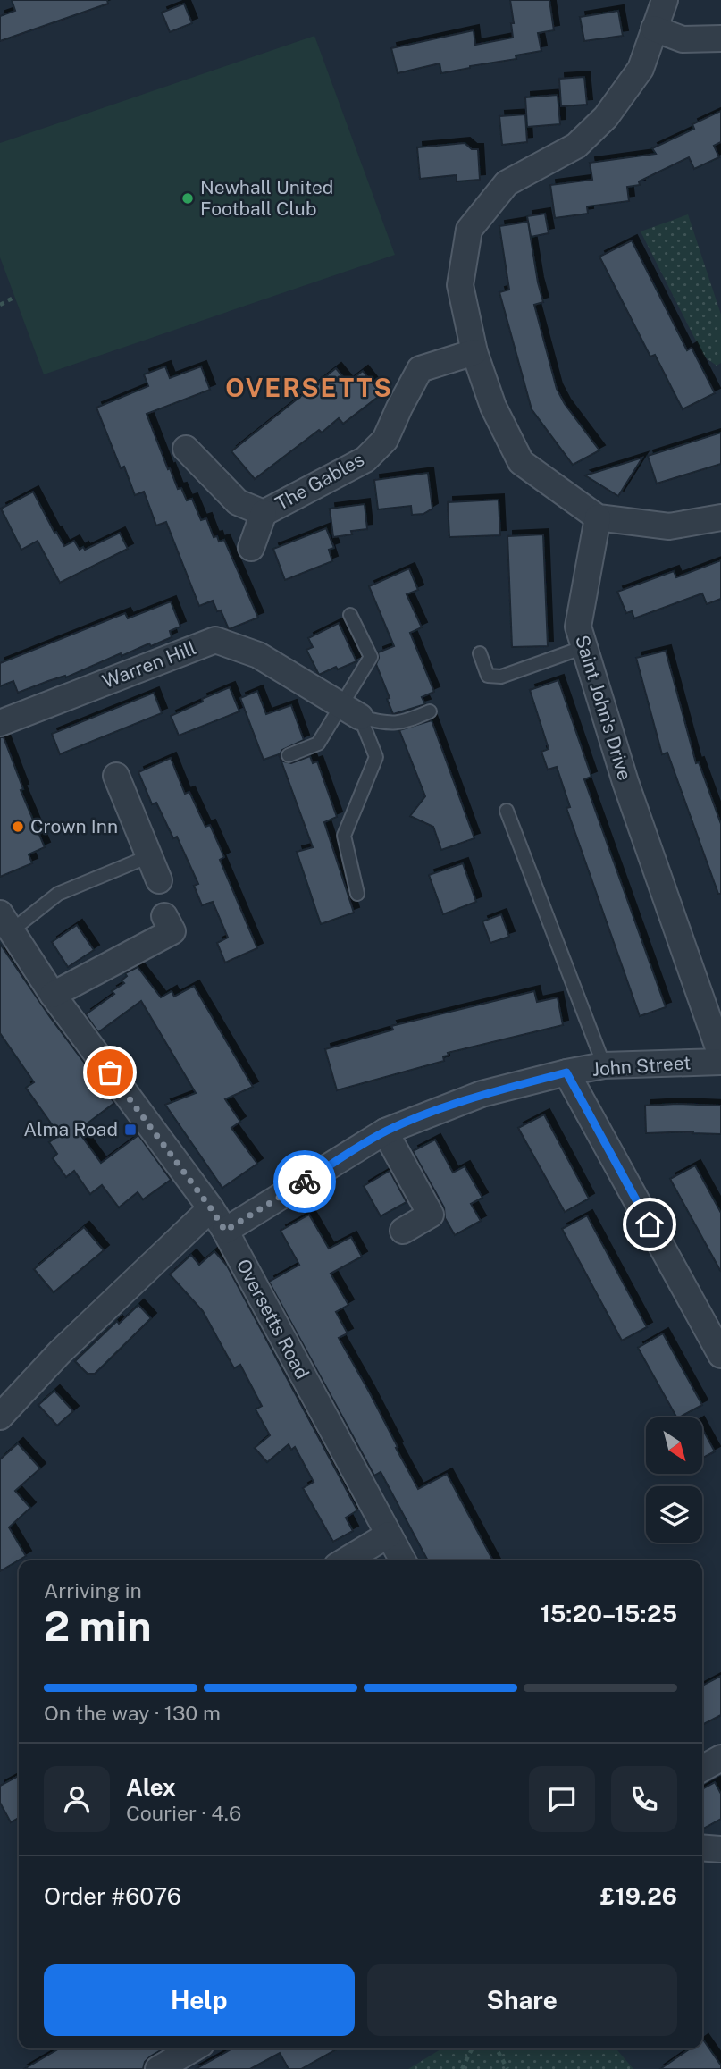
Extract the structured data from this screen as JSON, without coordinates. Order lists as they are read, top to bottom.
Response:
{
  "streets": {
    "street": [
      "The Gables",
      "Warren Hill",
      "Saint John's Drive",
      "John Street",
      "Oversetts Road"
    ]
  },
  "crossings": [
    ["John Street", "Oversetts Road"]
  ],
  "districts": ["OVERSETTS"],
  "places": {
    "other": ["Newhall United Football Club", "Crown Inn"],
    "transit": ["Alma Road"]
  },
  "north": "bottom right",
  "page": {
    "heading": ["2 min", "Arriving in", "15:20–15:25"],
    "panel": [
      "Alex",
      "Courier · 4.6",
      "Order #6076",
      "£19.26"
    ],
    "bar": "On the way · 130 m",
    "buttons": ["Help", "Share"]
  }
}
